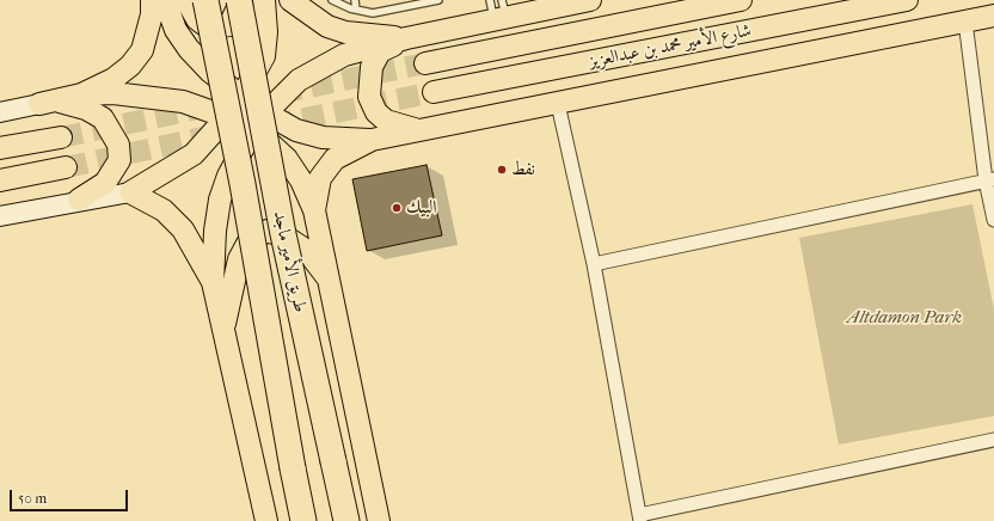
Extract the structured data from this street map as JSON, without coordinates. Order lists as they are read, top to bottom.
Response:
{
  "streets": {
    "highway": ["طريق الأمير ماجد"],
    "main road": ["شارع الأمير محمد بن عبدالعزيز"]
  },
  "parks": ["Altdamon Park"],
  "places": ["نفط", "البيك"],
  "scale_bar": "50 m"
}
